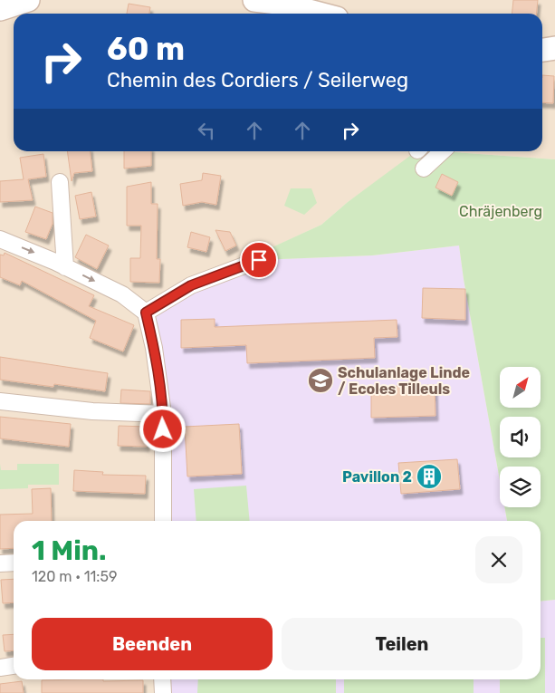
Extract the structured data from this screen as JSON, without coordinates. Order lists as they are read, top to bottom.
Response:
{
  "parks": ["Chräjenberg"],
  "places": {
    "school or university": ["Schulanlage Linde / Ecoles Tilleuls"],
    "building": ["Pavillon 2"]
  },
  "north": "top right",
  "page": {
    "turn": ["60 m", "Chemin des Cordiers / Seilerweg"],
    "heading": ["1 Min.", "120 m · 11:59"],
    "buttons": ["Beenden", "Teilen"]
  }
}
